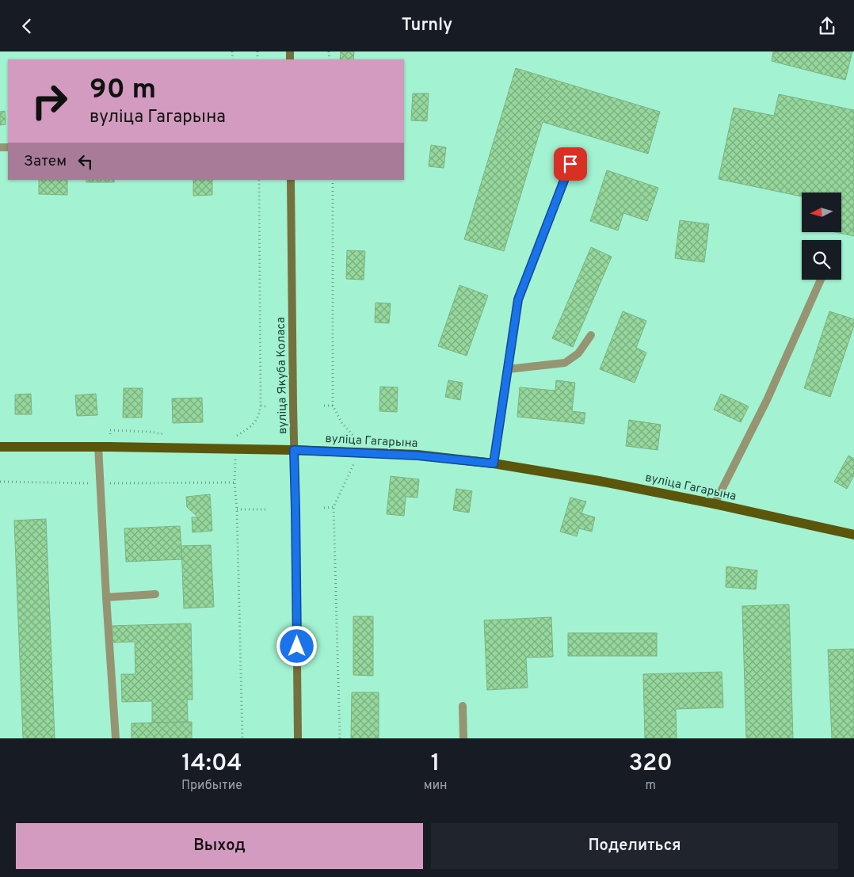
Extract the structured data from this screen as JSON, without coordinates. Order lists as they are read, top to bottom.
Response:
{
  "streets": {
    "main road": ["вуліца Якуба Коласа", "вуліца Гагарына"]
  },
  "crossings": [
    ["вуліца Якуба Коласа", "вуліца Гагарына"]
  ],
  "north": "left",
  "page": {
    "header": "Turnly",
    "turn": ["90 m", "вуліца Гагарына"],
    "then": "Затем",
    "eta": [
      "14:04",
      "Прибытие",
      "1",
      "мин",
      "320",
      "m"
    ],
    "buttons": ["Выход", "Поделиться"]
  }
}
